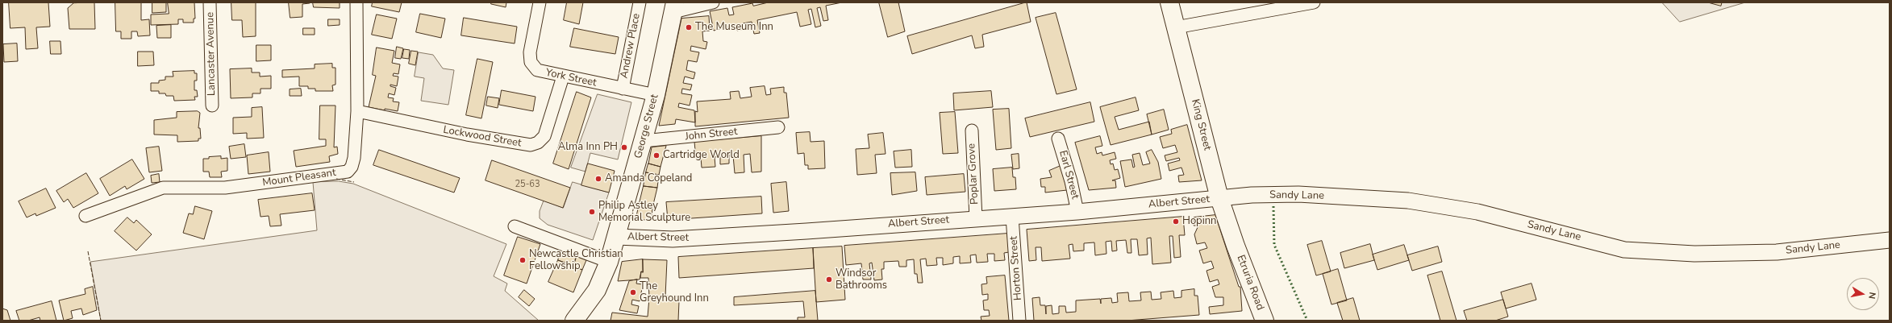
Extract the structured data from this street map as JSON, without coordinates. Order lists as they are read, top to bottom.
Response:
{
  "streets": {
    "main road": ["King Street", "George Street", "Etruria Road"],
    "street": [
      "Andrew Place",
      "Lancaster Avenue",
      "York Street",
      "John Street",
      "Lockwood Street",
      "Poplar Grove",
      "Earl Street",
      "Mount Pleasant",
      "Sandy Lane",
      "Albert Street",
      "Horton Street"
    ]
  },
  "crossings": [
    ["Andrew Place", "York Street"],
    ["York Street", "George Street"],
    ["York Street", "Lockwood Street"],
    ["King Street", "Sandy Lane"],
    ["King Street", "Albert Street"],
    ["King Street", "Etruria Road"],
    ["George Street", "John Street"],
    ["George Street", "Albert Street"],
    ["Lockwood Street", "Mount Pleasant"],
    ["Poplar Grove", "Albert Street"],
    ["Earl Street", "Albert Street"],
    ["Sandy Lane", "Albert Street"],
    ["Albert Street", "Horton Street"]
  ],
  "places": [
    "The Museum Inn",
    "Alma Inn PH",
    "Cartridge World",
    "Amanda Copeland",
    "Philip Astley Memorial Sculpture",
    "Hopinn",
    "Newcastle Christian Fellowship",
    "Windsor Bathrooms",
    "The Greyhound Inn"
  ],
  "house_numbers": ["25-63"],
  "north": "right"
}
